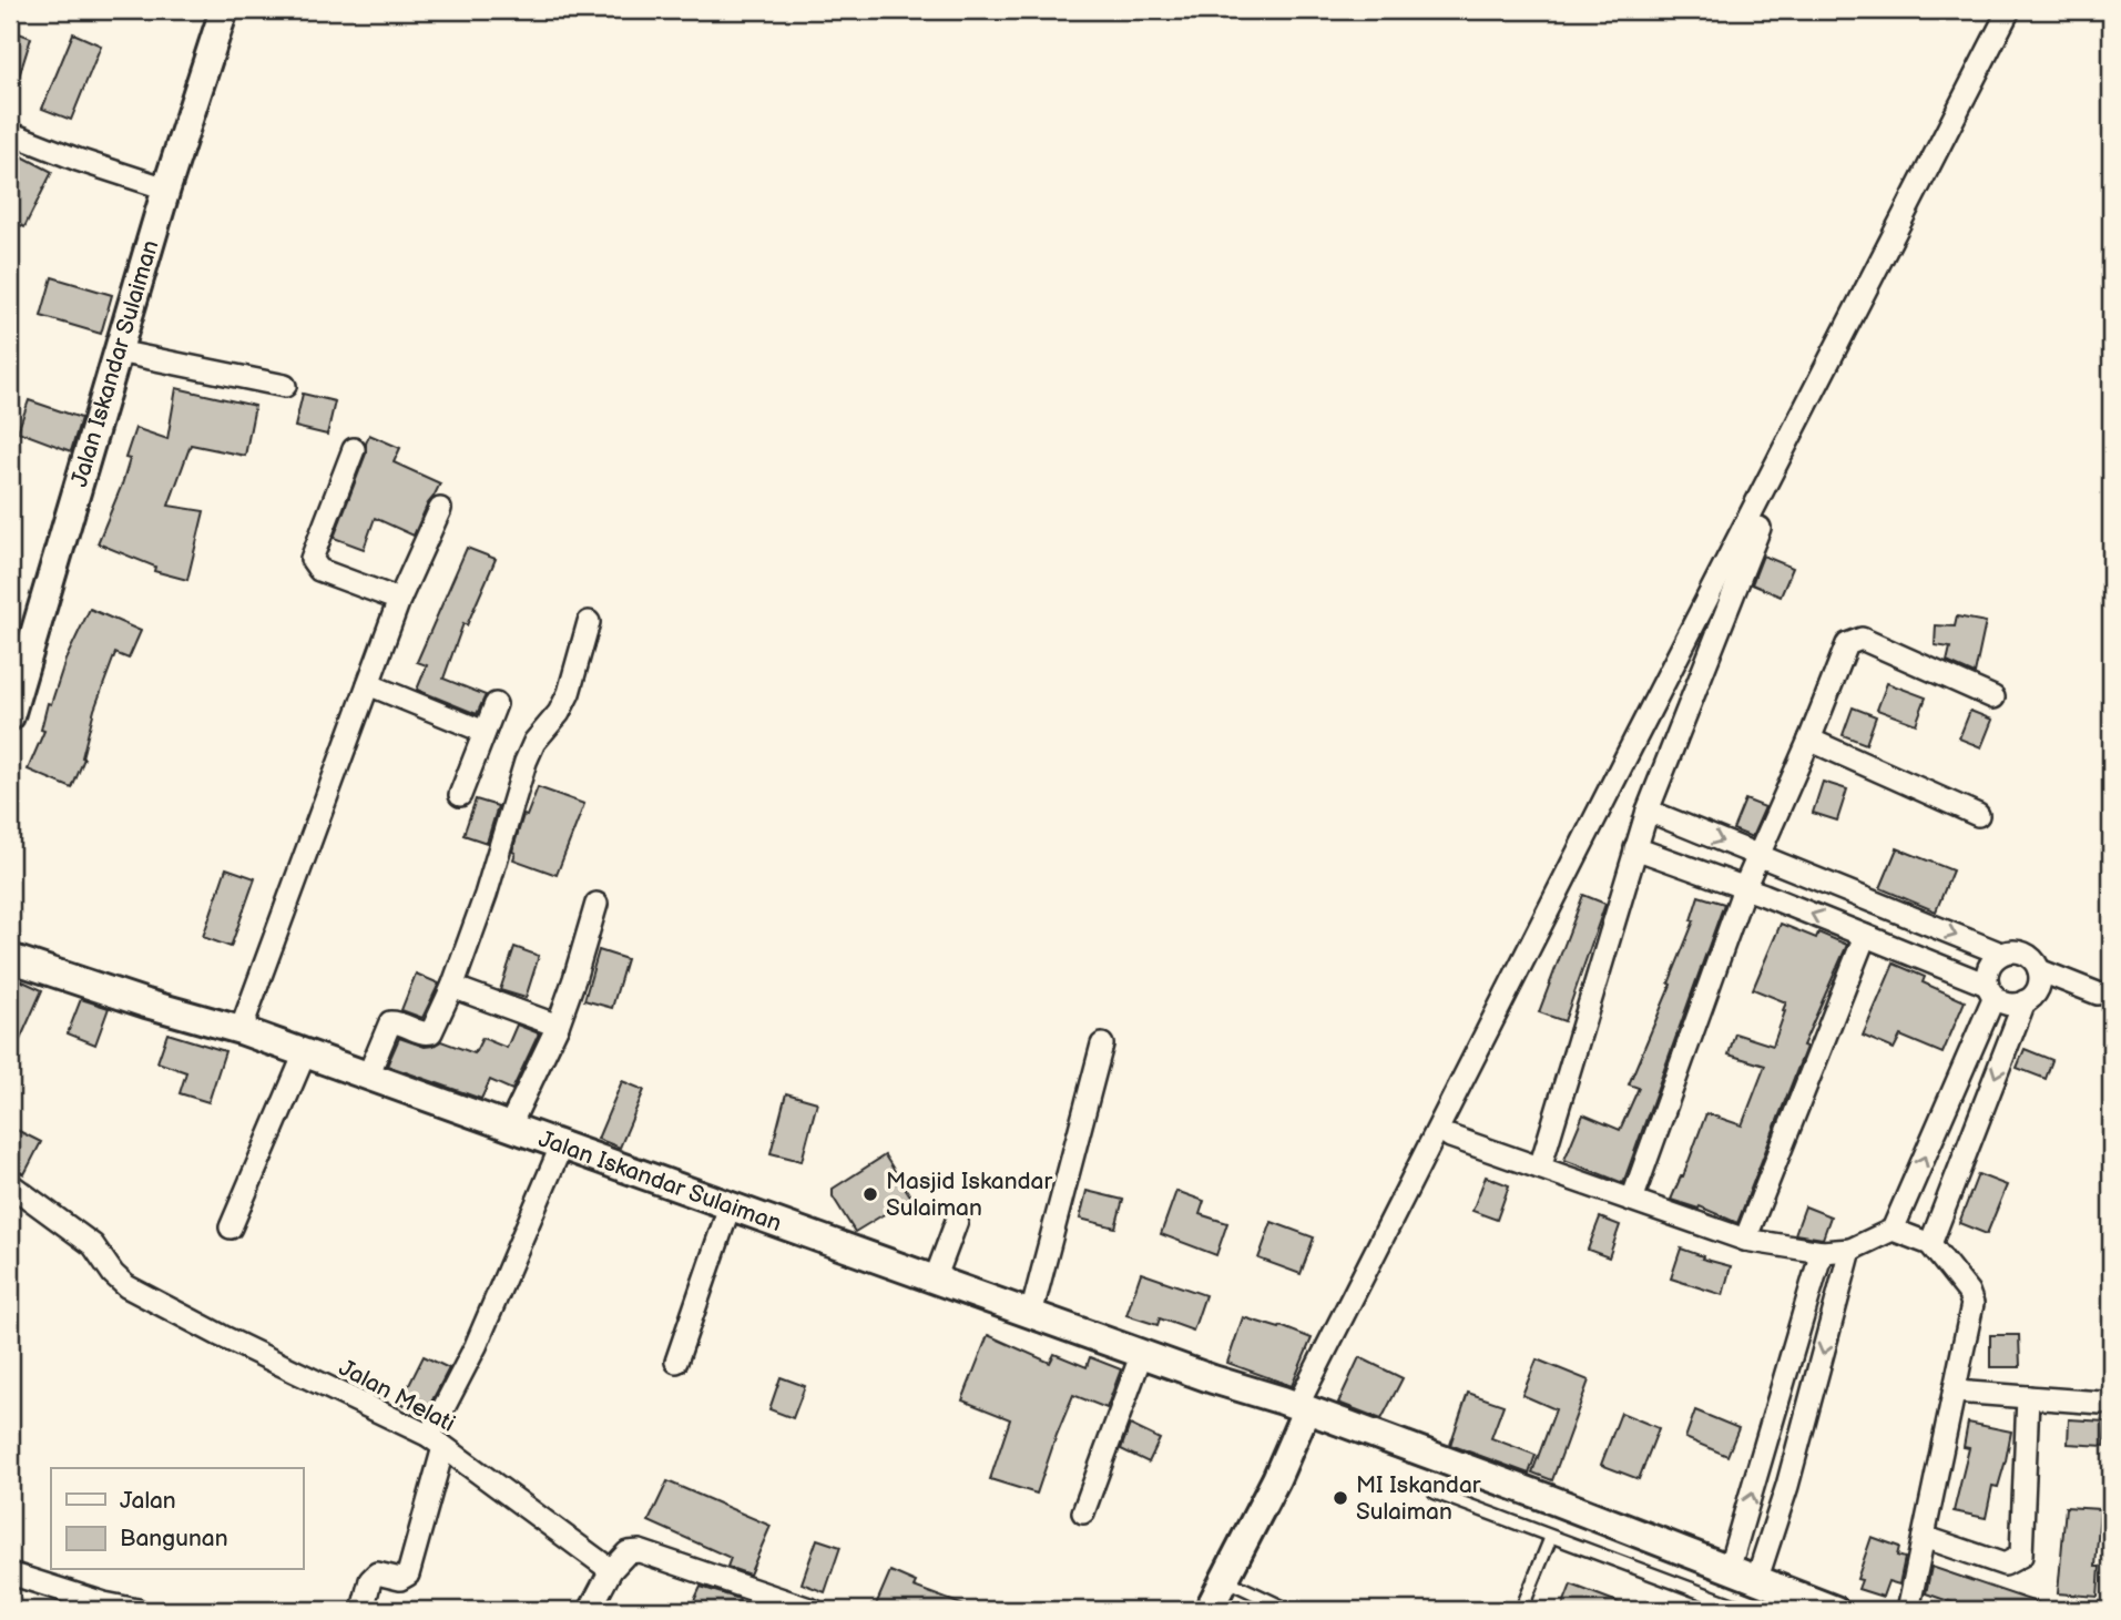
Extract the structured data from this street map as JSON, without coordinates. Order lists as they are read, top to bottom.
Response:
{
  "streets": {
    "street": ["Jalan Iskandar Sulaiman", "Jalan Melati"]
  },
  "places": ["Masjid Iskandar Sulaiman", "MI Iskandar Sulaiman"],
  "legend": ["Jalan", "Bangunan"]
}
